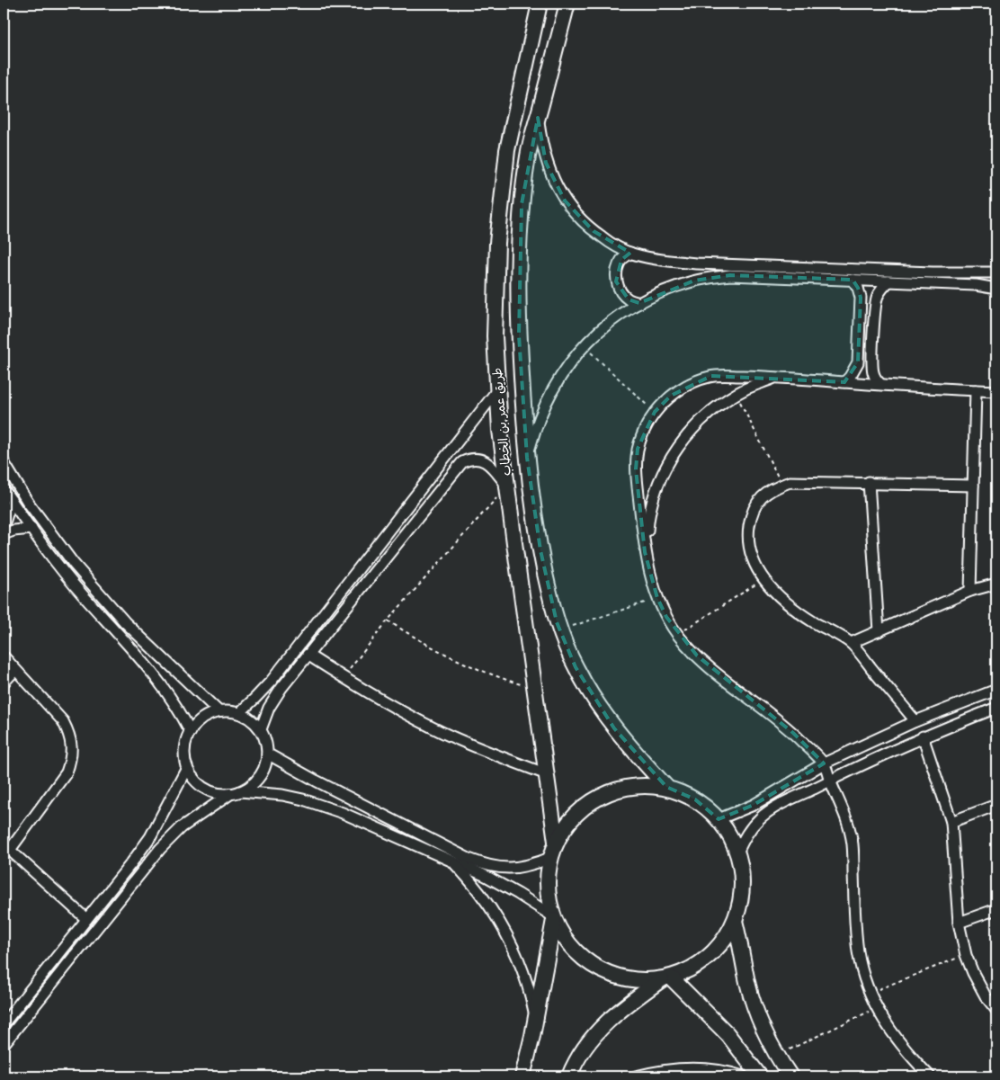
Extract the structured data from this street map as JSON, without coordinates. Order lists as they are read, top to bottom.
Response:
{
  "streets": {
    "street": ["طريق عمر بن الخطاب"]
  }
}
